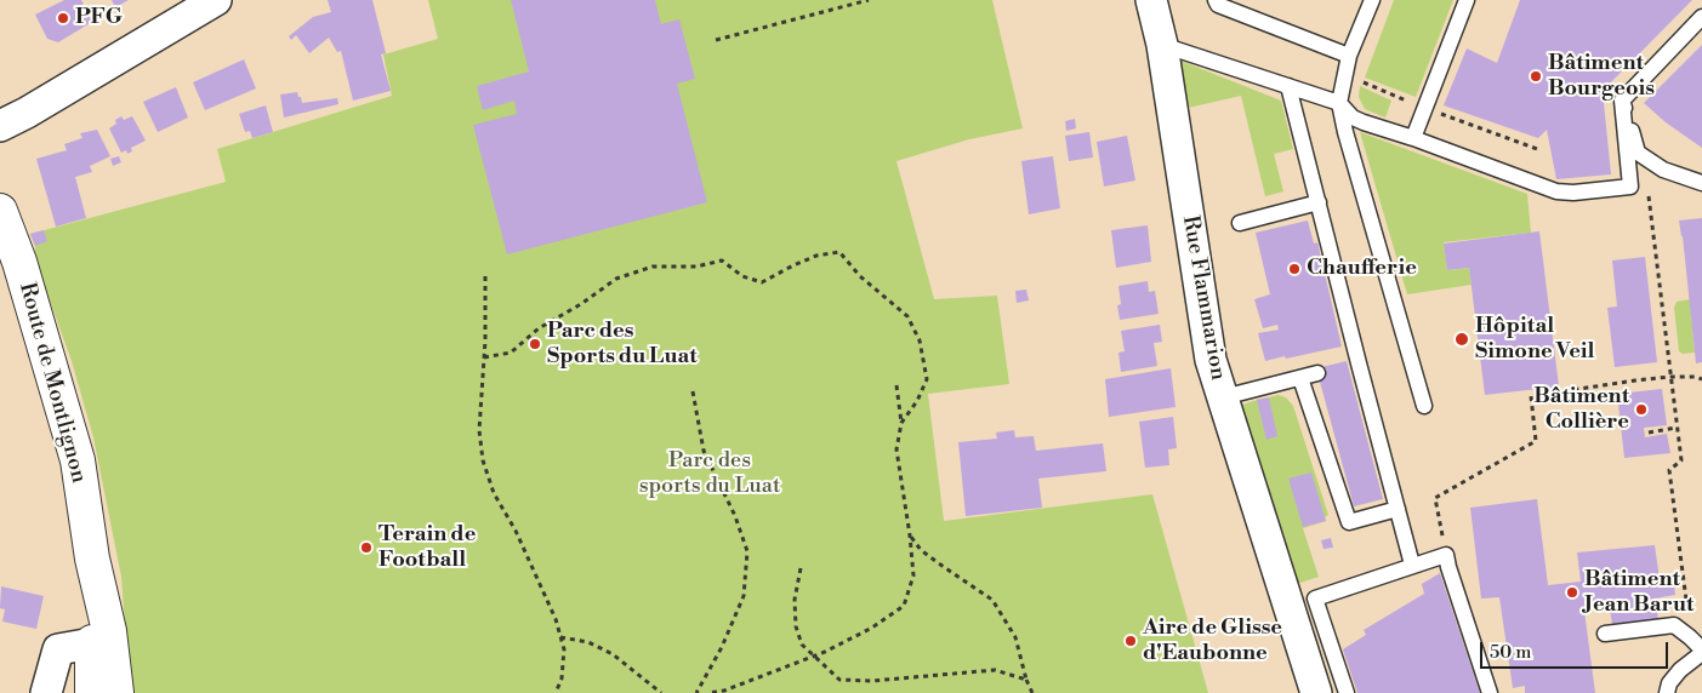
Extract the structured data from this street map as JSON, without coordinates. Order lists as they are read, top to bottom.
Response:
{
  "streets": {
    "main road": ["Route de Montlignon"],
    "street": ["Rue Flammarion"]
  },
  "parks": ["Parc des sports du Luat"],
  "places": [
    "PFG",
    "Bâtiment Bourgeois",
    "Chaufferie",
    "Hôpital Simone Veil",
    "Parc des Sports du Luat",
    "Bâtiment Collière",
    "Terain de Football",
    "Bâtiment Jean Barut",
    "Aire de Glisse d'Eaubonne"
  ],
  "scale_bar": "50 m"
}
